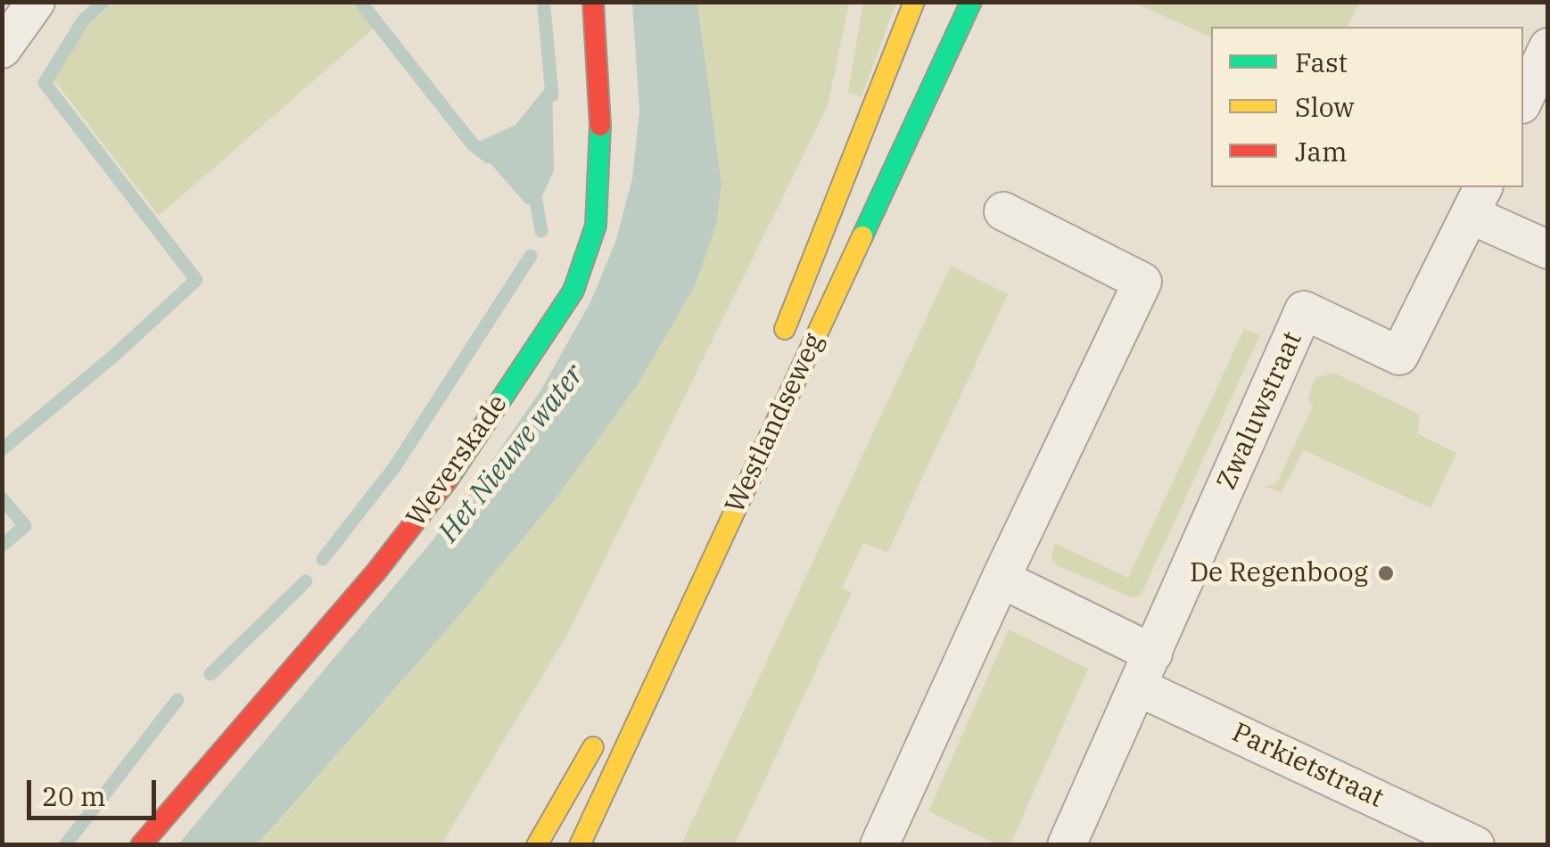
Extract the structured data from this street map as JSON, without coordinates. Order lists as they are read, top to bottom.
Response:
{
  "streets": {
    "main road": ["Westlandseweg", "Weverskade"],
    "street": ["Zwaluwstraat", "Parkietstraat"]
  },
  "crossings": [
    ["Zwaluwstraat", "Parkietstraat"]
  ],
  "water": ["Het Nieuwe water"],
  "places": ["De Regenboog"],
  "legend": ["Fast", "Slow", "Jam"],
  "scale_bar": "20 m"
}
